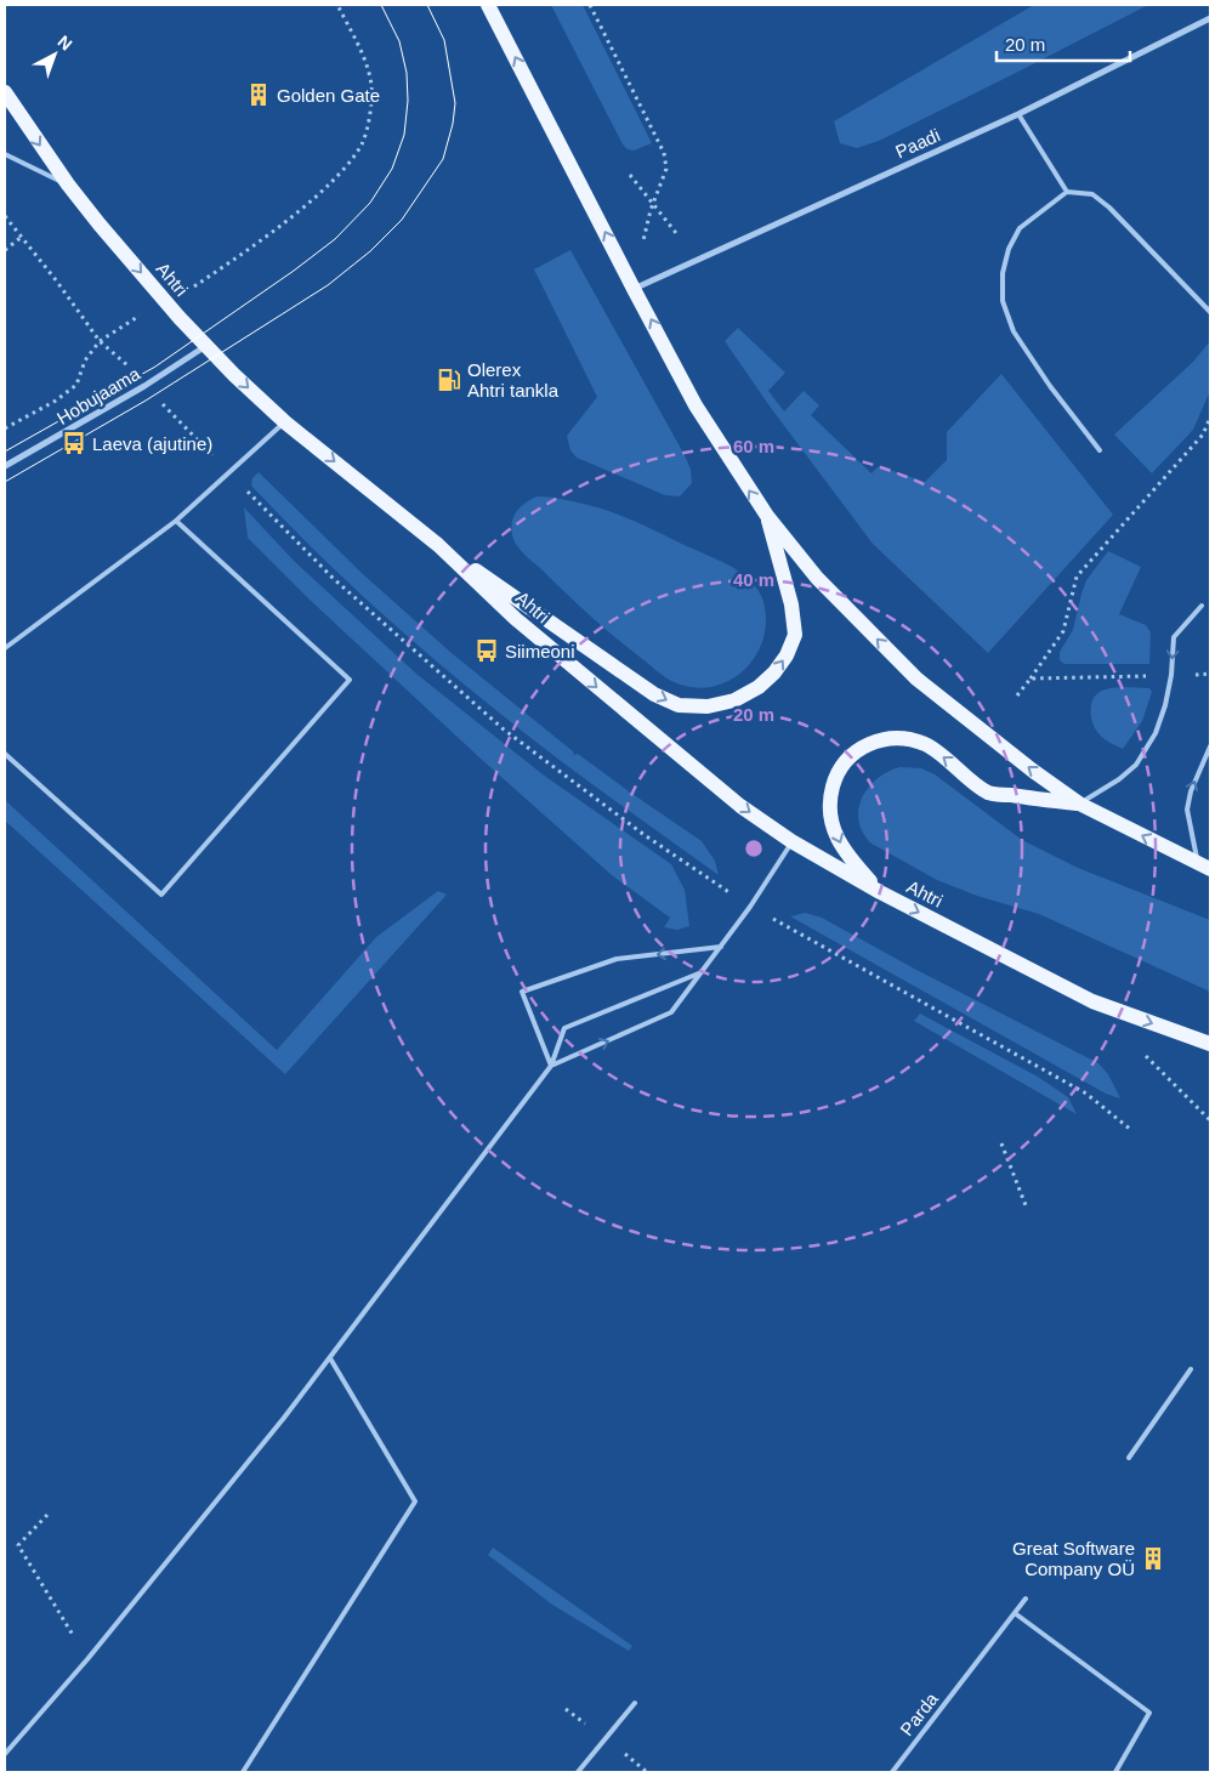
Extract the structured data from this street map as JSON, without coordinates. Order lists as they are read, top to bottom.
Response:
{
  "streets": {
    "main road": ["Ahtri"],
    "street": ["Paadi", "Hobujaama"],
    "lane": ["Parda"]
  },
  "crossings": [
    ["Ahtri", "Hobujaama"]
  ],
  "one_way": ["Ahtri"],
  "places": {
    "building": ["Golden Gate", "Great Software Company OÜ"],
    "fuel station": ["Olerex Ahtri tankla"],
    "bus stop": ["Laeva (ajutine)", "Siimeoni"]
  },
  "scale_bar": "20 m",
  "north": "top right",
  "rings": ["60 m", "40 m", "20 m"]
}
